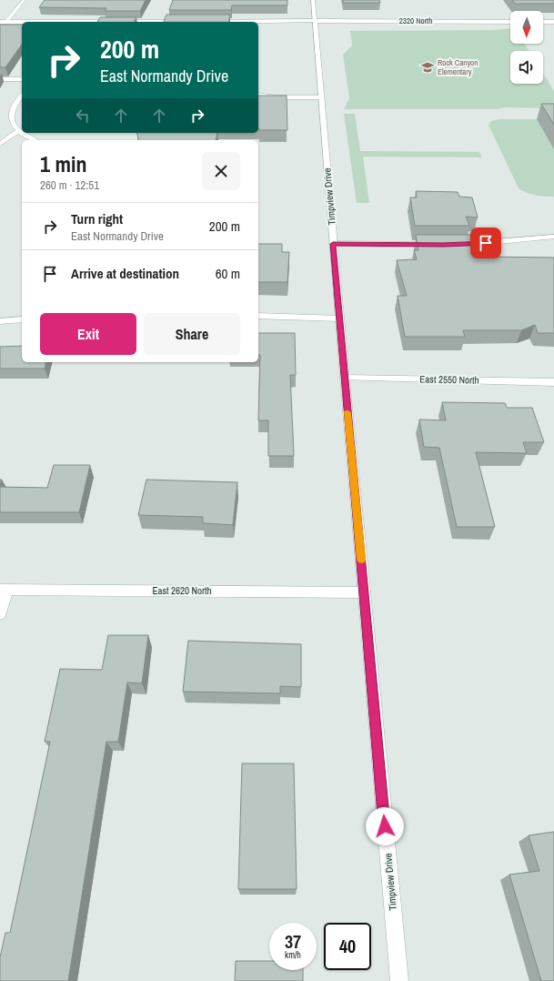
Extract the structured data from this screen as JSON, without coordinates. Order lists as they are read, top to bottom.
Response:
{
  "streets": {
    "street": [
      "2320 North",
      "Timpview Drive",
      "East 2550 North",
      "East 2620 North"
    ]
  },
  "crossings": [
    ["2320 North", "Timpview Drive"],
    ["Timpview Drive", "East 2550 North"],
    ["Timpview Drive", "East 2620 North"]
  ],
  "places": {
    "school or university": ["Rock Canyon Elementary"]
  },
  "north": "bottom",
  "page": {
    "turn": ["200 m", "East Normandy Drive"],
    "heading": ["1 min", "260 m · 12:51"],
    "list": [
      {
        "name": "Turn right",
        "note": "East Normandy Drive",
        "value": "200 m"
      },
      {
        "name": "Arrive at destination",
        "value": "60 m"
      }
    ],
    "buttons": ["Exit", "Share"],
    "speed": "37 km/h",
    "limit": "40"
  }
}
